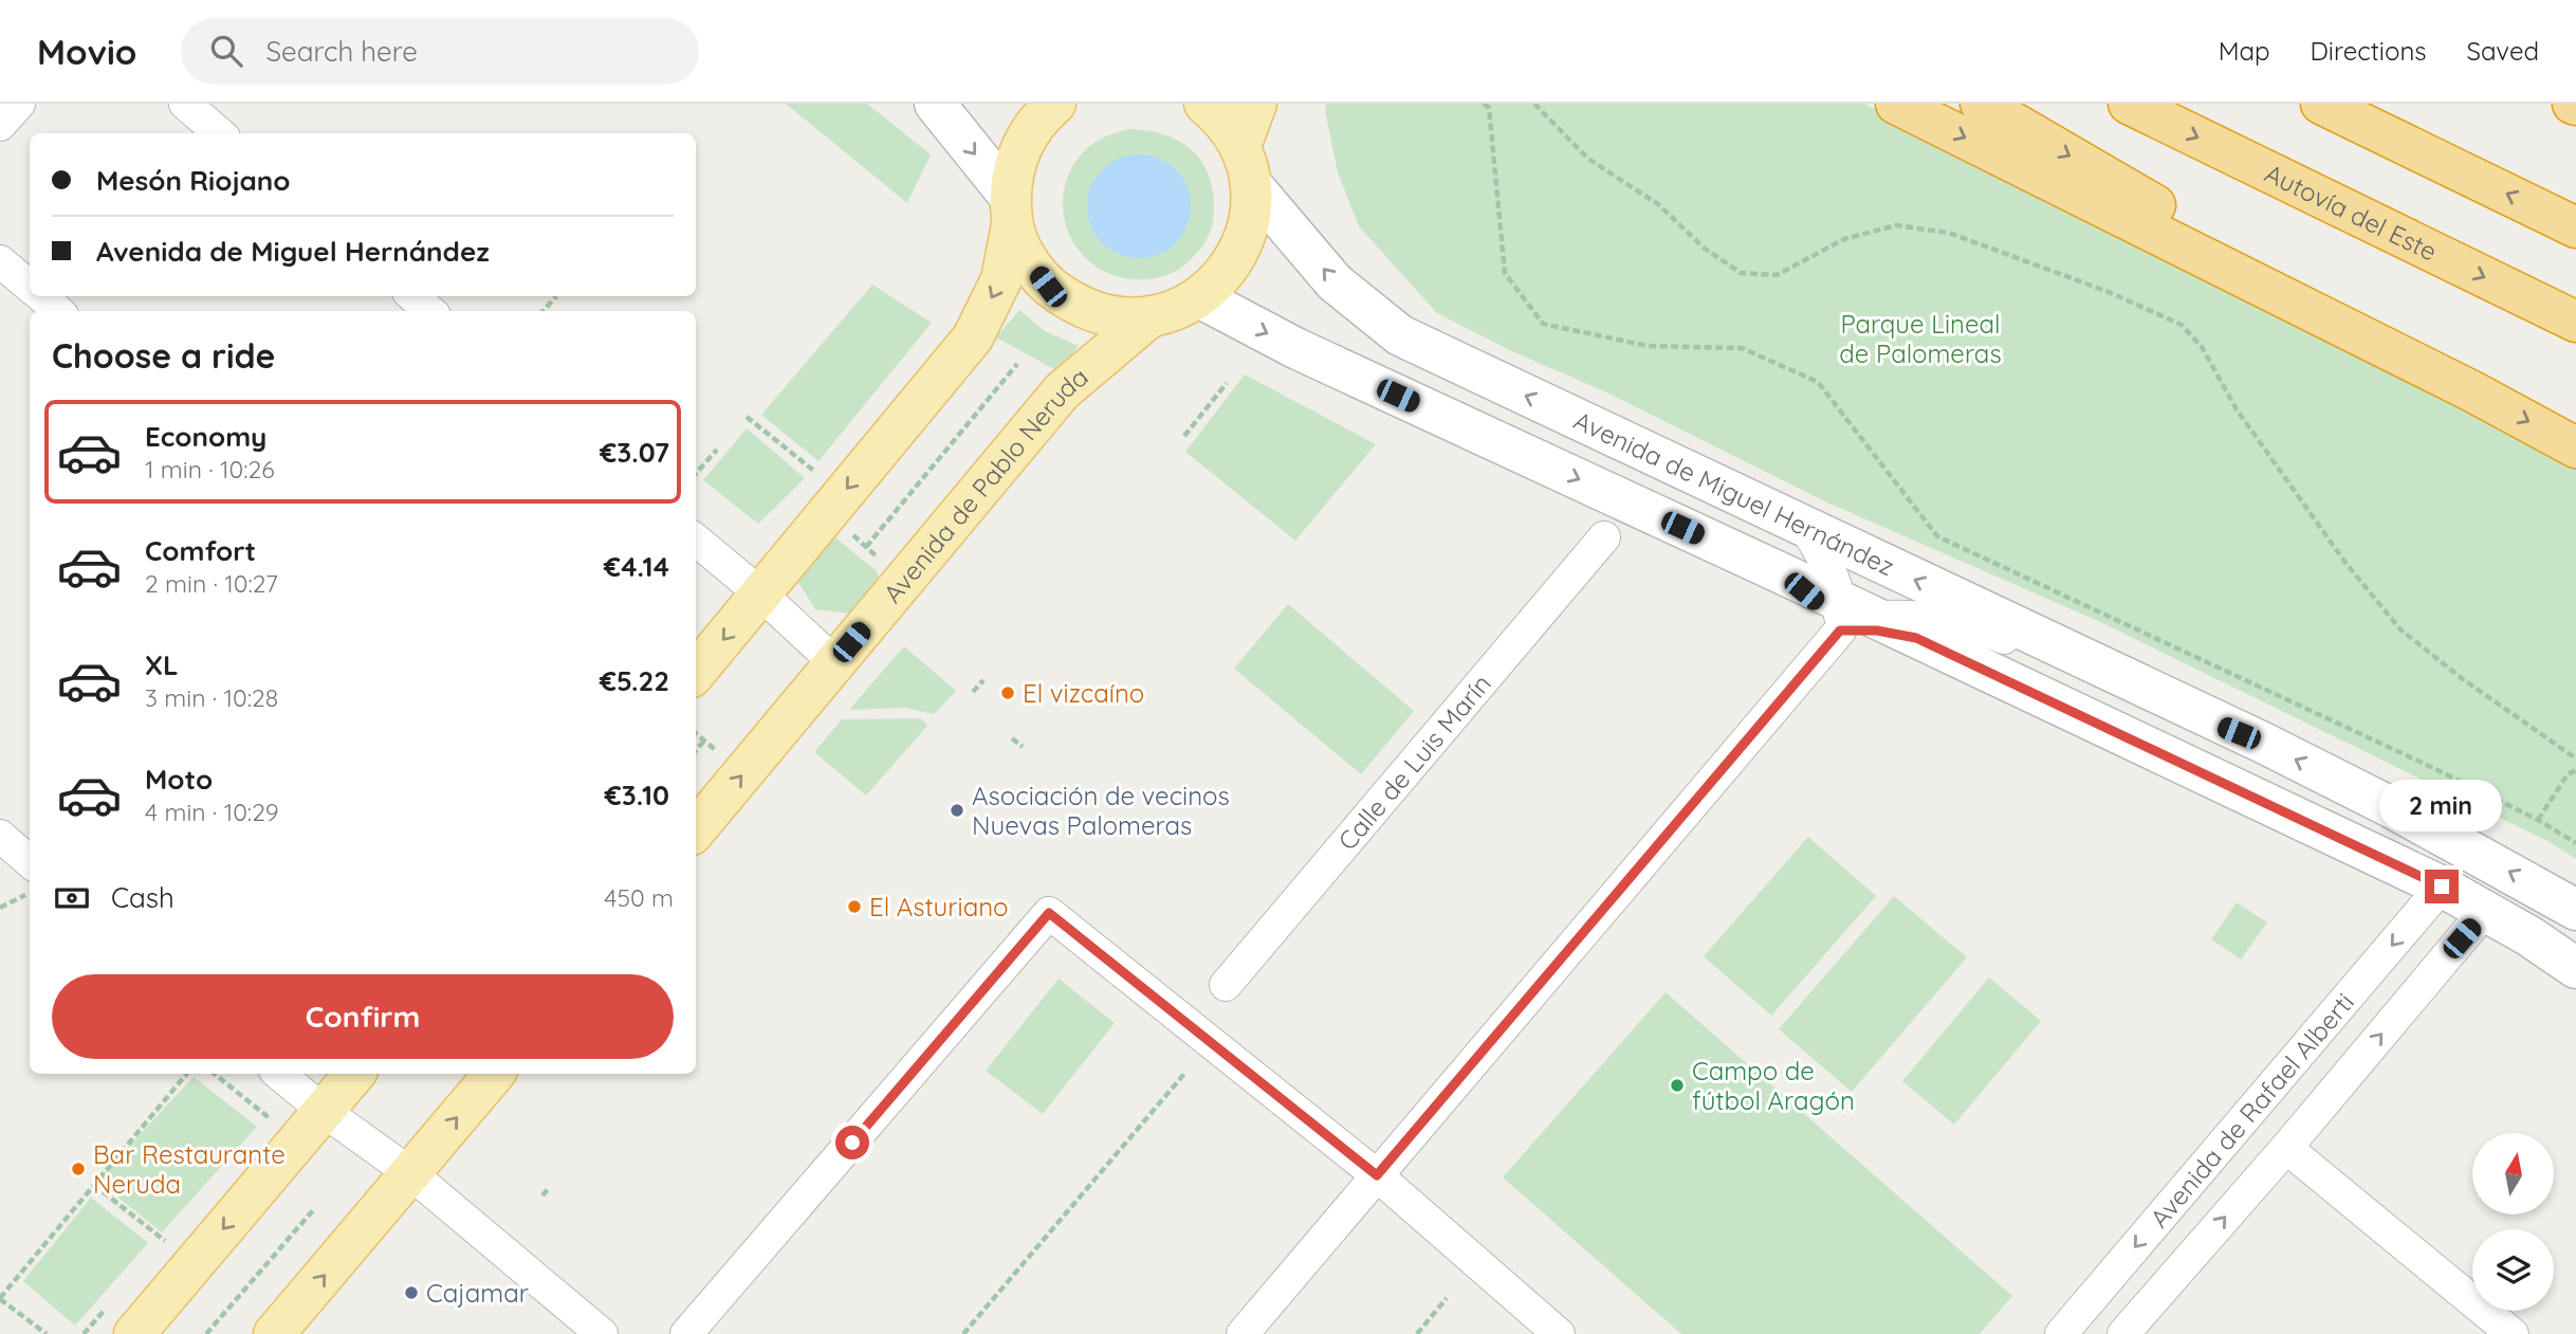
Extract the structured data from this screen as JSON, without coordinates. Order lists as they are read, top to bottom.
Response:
{
  "streets": {
    "highway": ["Autovía del Este"],
    "main road": ["Avenida de Pablo Neruda"],
    "street": ["Avenida de Miguel Hernández", "Calle de Luis Marín", "Avenida de Rafael Alberti"]
  },
  "crossings": [
    ["Avenida de Miguel Hernández", "Avenida de Rafael Alberti"]
  ],
  "parks": ["Parque Lineal de Palomeras"],
  "places": [
    "El vizcaíno",
    "Asociación de vecinos Nuevas Palomeras",
    "El Asturiano",
    "Campo de fútbol Aragón",
    "Bar Restaurante Neruda",
    "Cajamar"
  ],
  "north": "top",
  "page": {
    "header": "Movio",
    "search": "Search here",
    "nav": ["Map", "Directions", "Saved"],
    "banner": ["Mesón Riojano", "Avenida de Miguel Hernández"],
    "heading": "Choose a ride",
    "list": [
      {
        "name": "Economy",
        "note": "1 min · 10:26",
        "value": "€3.07"
      },
      {
        "name": "Comfort",
        "note": "2 min · 10:27",
        "value": "€4.14"
      },
      {
        "name": "XL",
        "note": "3 min · 10:28",
        "value": "€5.22"
      },
      {
        "name": "Moto",
        "note": "4 min · 10:29",
        "value": "€3.10"
      }
    ],
    "bubble": "2 min",
    "pay": ["Cash", "450 m"],
    "buttons": "Confirm"
  }
}
